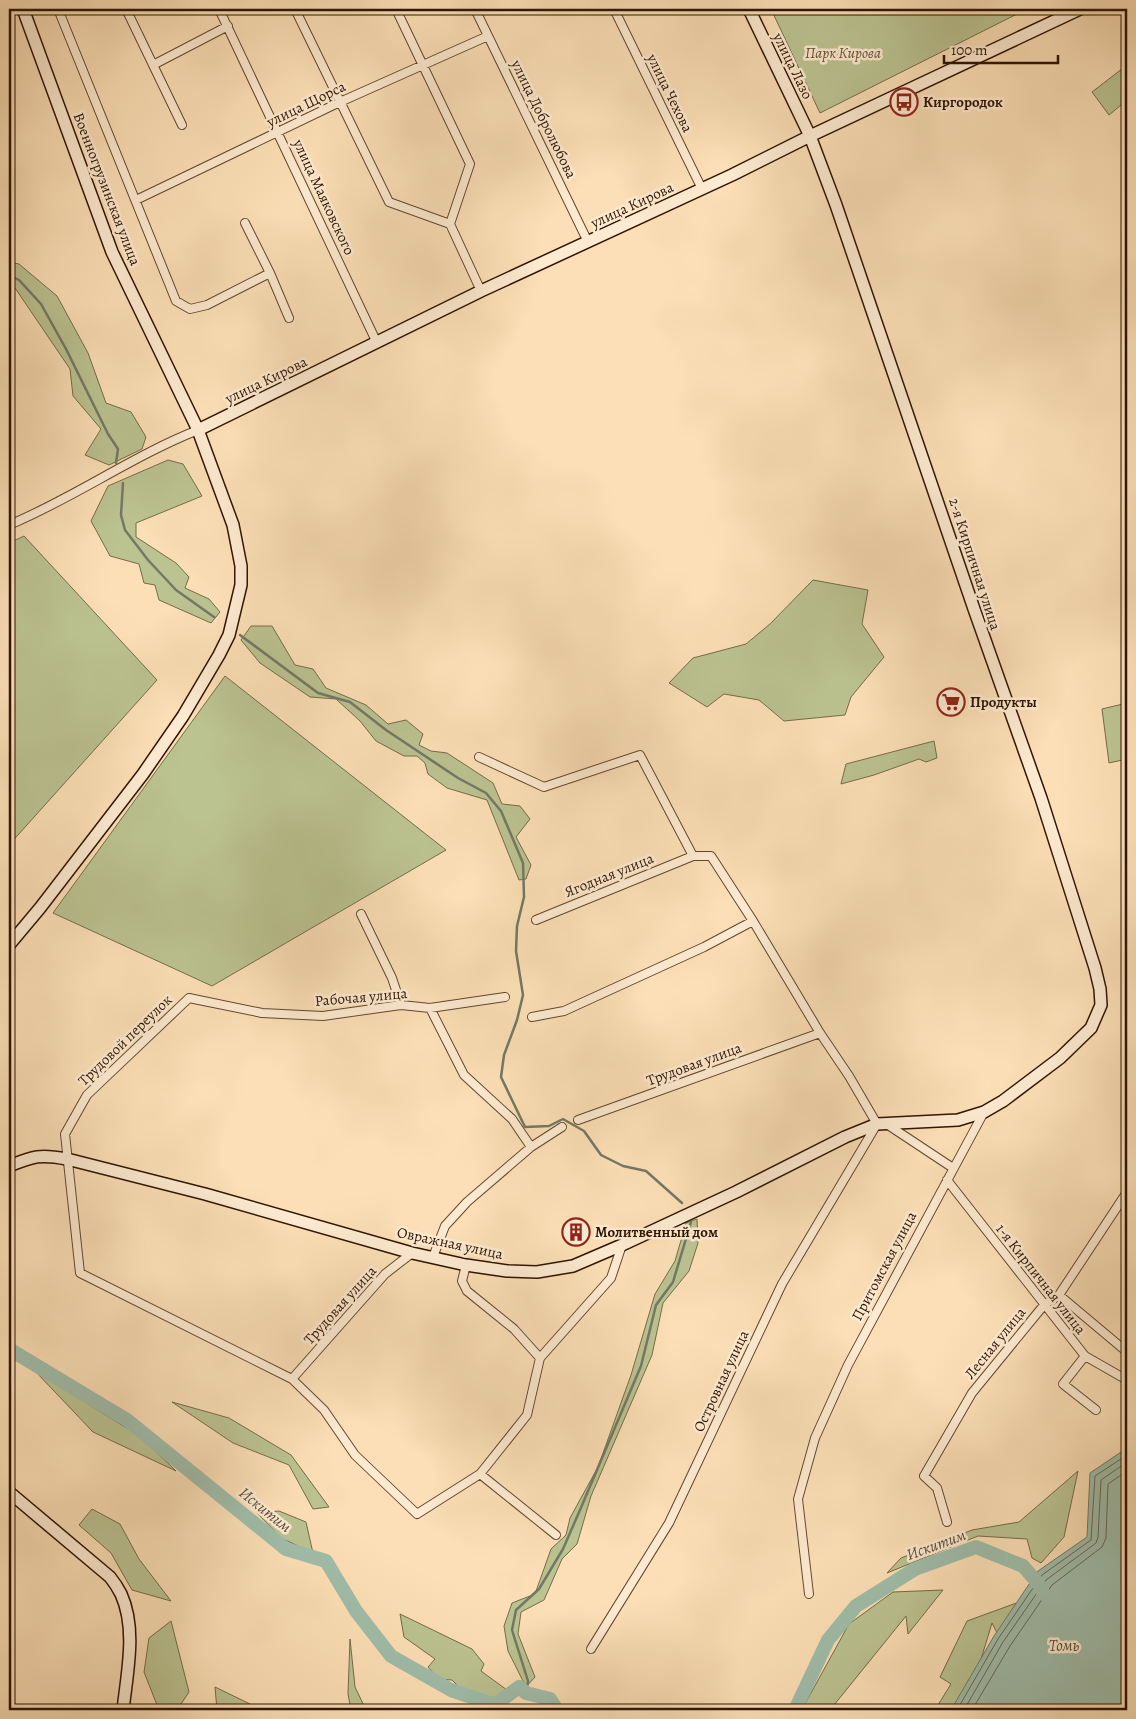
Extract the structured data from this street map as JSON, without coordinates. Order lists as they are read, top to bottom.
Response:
{
  "streets": {
    "street": [
      "улица Лазо",
      "улица Чехова",
      "улица Щорса",
      "улица Добролюбова",
      "Военногрузинская улица",
      "улица Маяковского",
      "улица Кирова",
      "2-я Кирпичная улица",
      "Ягодная улица",
      "Рабочая улица",
      "Трудовой переулок",
      "Трудовая улица",
      "Овражная улица",
      "Притомская улица",
      "1-я Кирпичная улица",
      "Лесная улица",
      "Островная улица"
    ]
  },
  "crossings": [
    ["улица Лазо", "улица Кирова"],
    ["улица Лазо", "2-я Кирпичная улица"],
    ["улица Чехова", "улица Кирова"],
    ["улица Щорса", "улица Добролюбова"],
    ["улица Щорса", "улица Маяковского"],
    ["улица Добролюбова", "улица Кирова"],
    ["Военногрузинская улица", "улица Кирова"],
    ["улица Маяковского", "улица Кирова"],
    ["улица Кирова", "2-я Кирпичная улица"],
    ["2-я Кирпичная улица", "Овражная улица"],
    ["2-я Кирпичная улица", "Притомская улица"],
    ["Рабочая улица", "Трудовой переулок"],
    ["Трудовой переулок", "Трудовая улица"],
    ["Трудовой переулок", "Овражная улица"],
    ["Трудовая улица", "Овражная улица"],
    ["Овражная улица", "Притомская улица"],
    ["Овражная улица", "Островная улица"],
    ["Притомская улица", "1-я Кирпичная улица"],
    ["1-я Кирпичная улица", "Лесная улица"]
  ],
  "water": ["Искитим", "Томь"],
  "parks": ["Парк Кирова"],
  "places": {
    "bus stop": ["Киргородок"],
    "supermarket": ["Продукты"],
    "building": ["Молитвенный дом"]
  },
  "scale_bar": "100 m"
}
